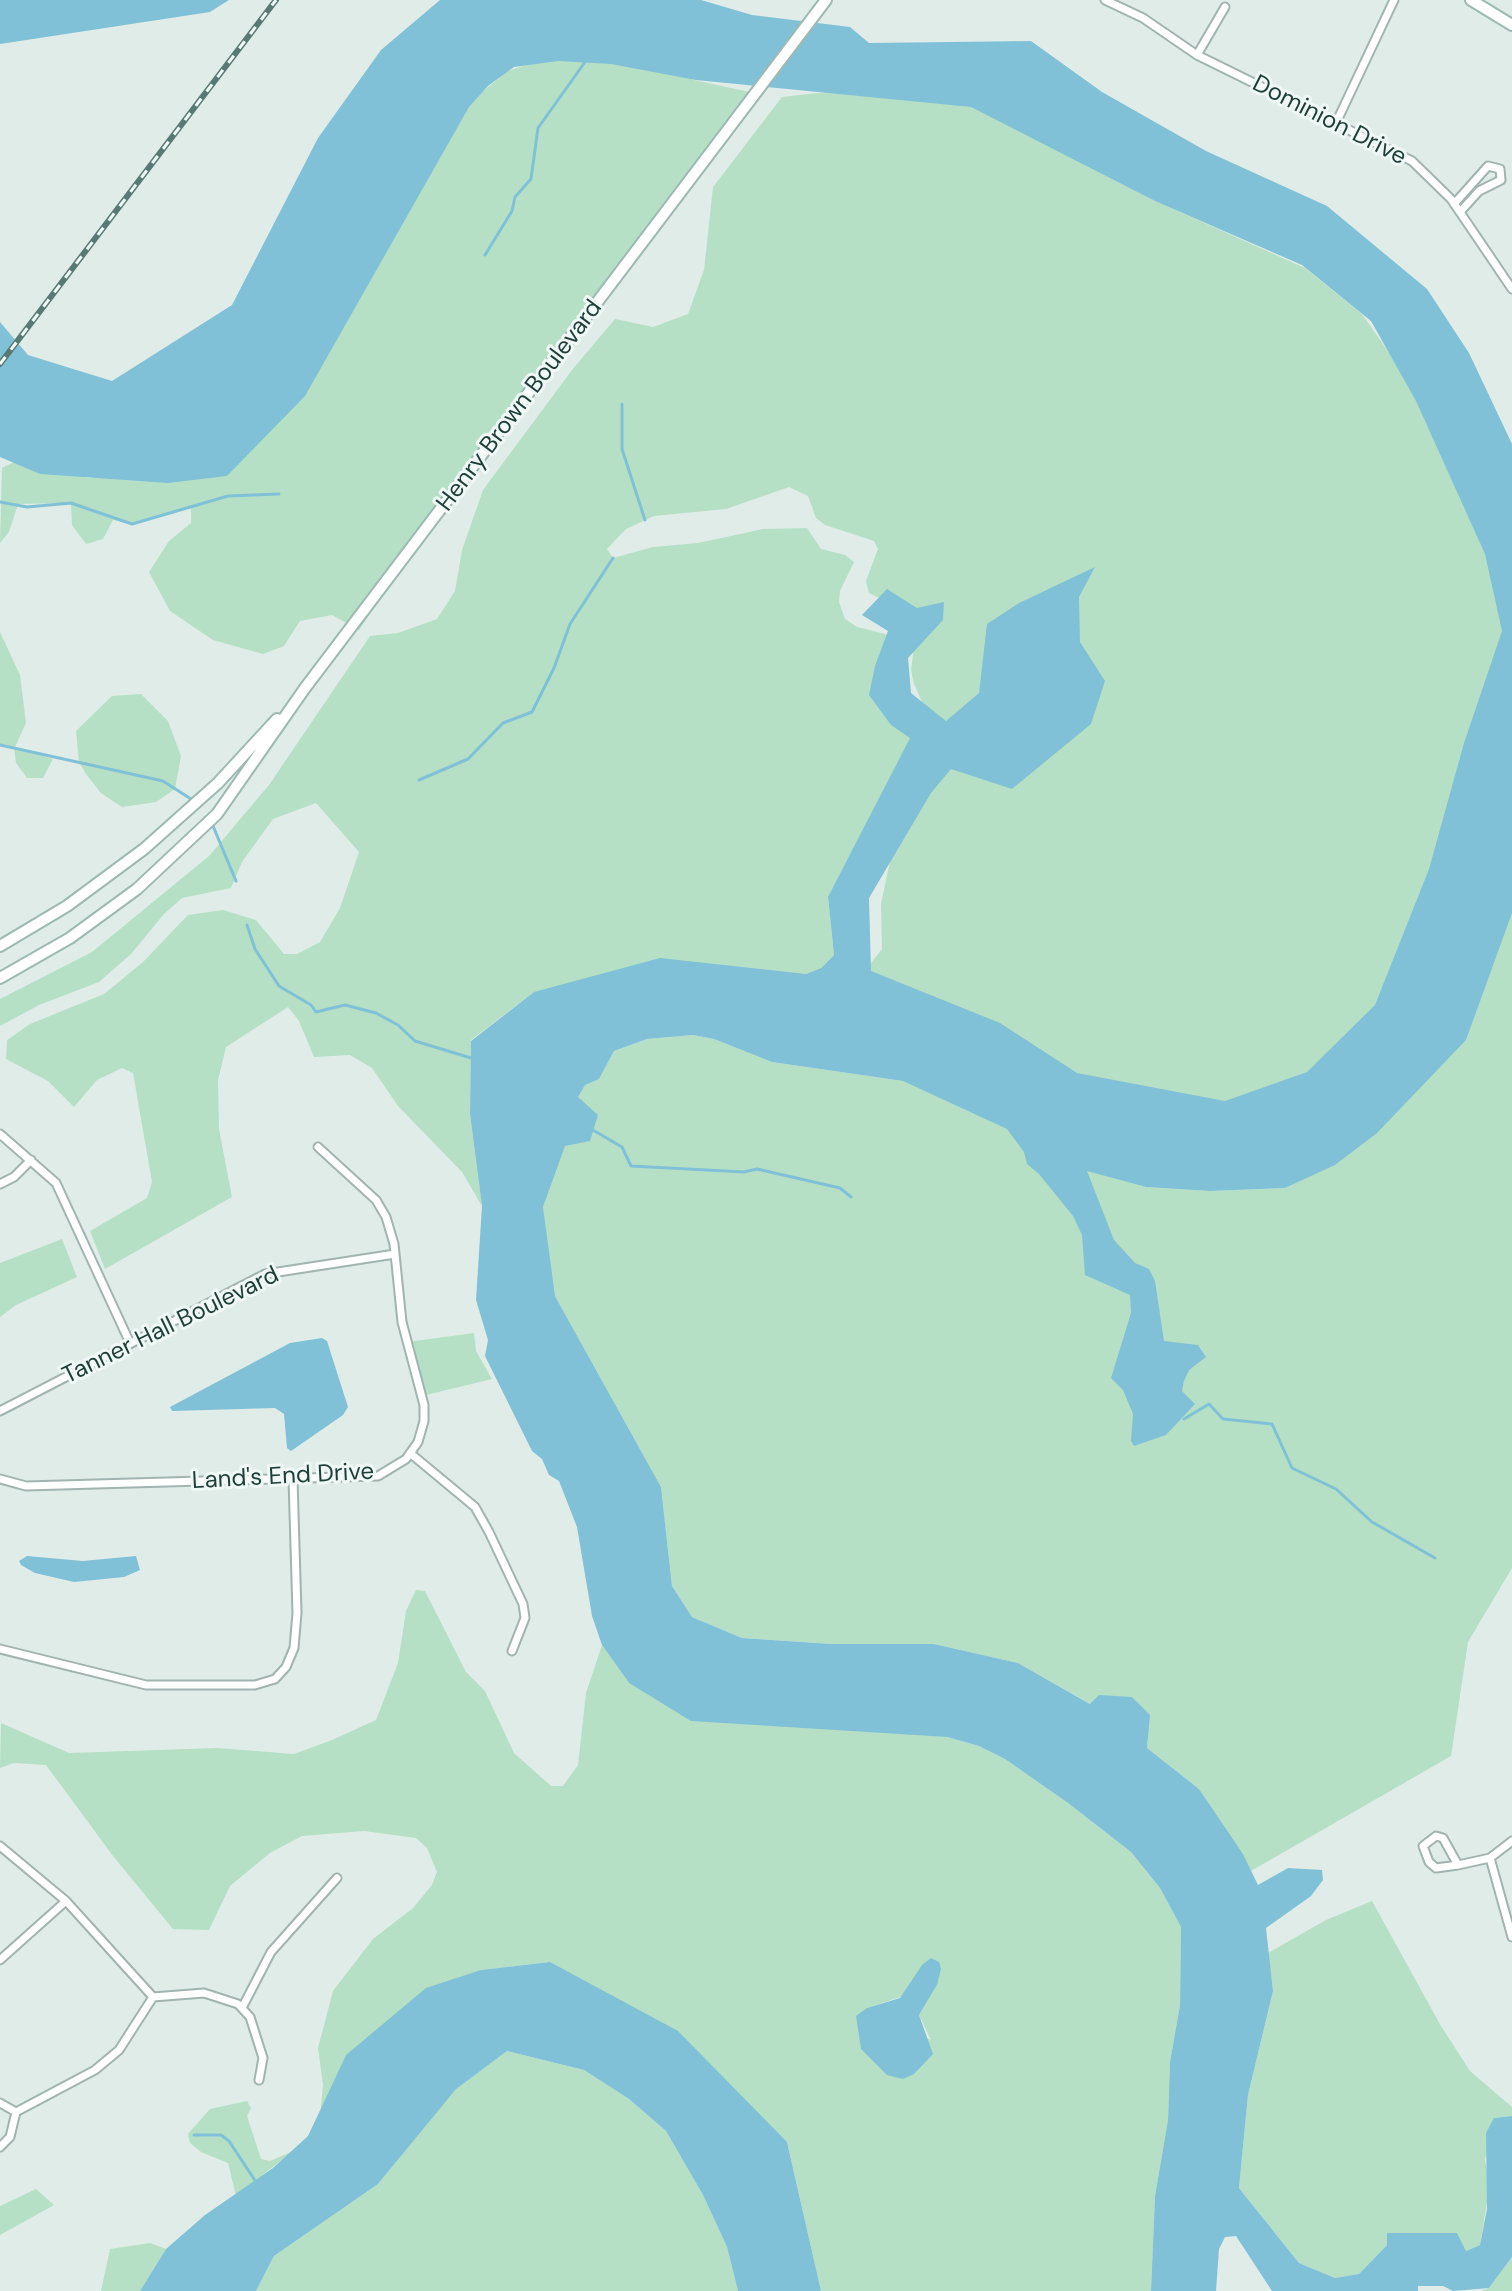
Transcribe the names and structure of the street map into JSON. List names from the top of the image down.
{
  "streets": {
    "main road": ["Henry Brown Boulevard"],
    "street": ["Dominion Drive", "Tanner Hall Boulevard", "Land's End Drive"]
  }
}
